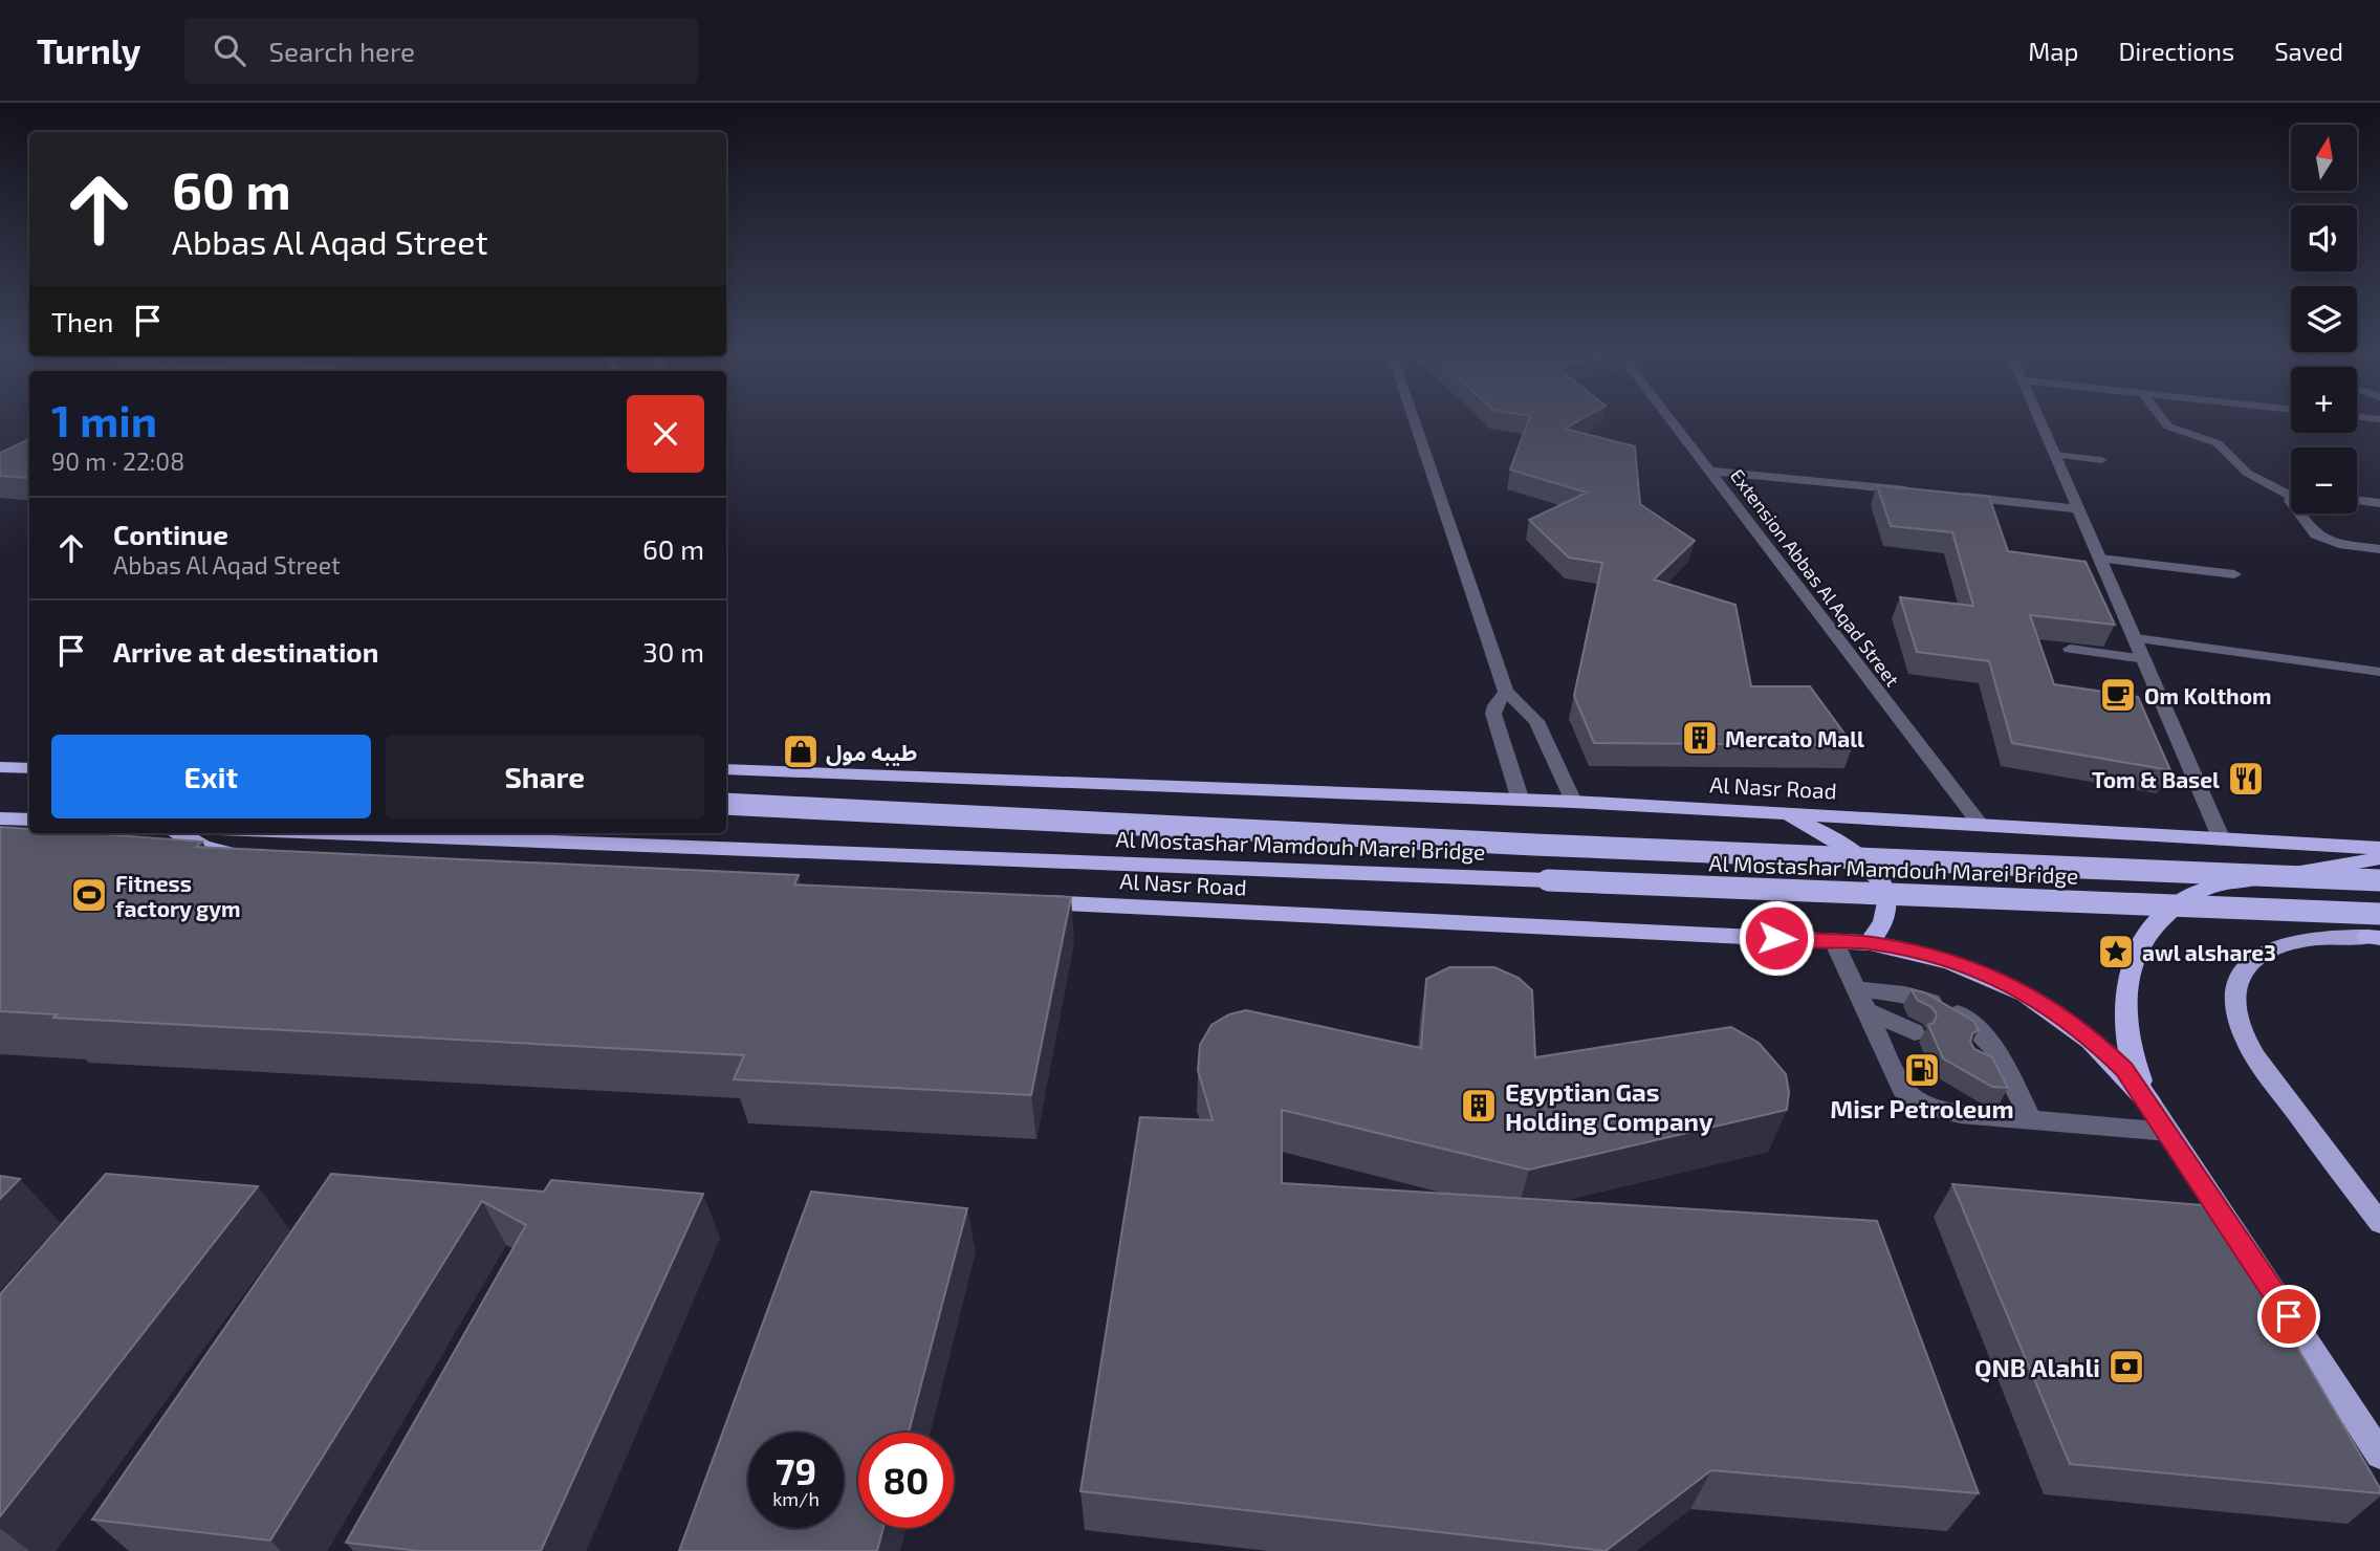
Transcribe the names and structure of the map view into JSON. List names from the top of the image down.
{
  "streets": {
    "highway": ["Al Nasr Road", "Al Mostashar Mamdouh Marei Bridge"],
    "street": ["Extension Abbas Al Aqad Street"]
  },
  "crossings": [
    ["Extension Abbas Al Aqad Street", "Al Nasr Road"]
  ],
  "places": {
    "cafe": ["Om Kolthom"],
    "building": ["Mercato Mall", "Egyptian Gas Holding Company"],
    "shop": ["طيبه مول"],
    "restaurant": ["Tom & Basel"],
    "sports": ["Fitness factory gym"],
    "place": ["awl alshare3"],
    "fuel station": ["Misr Petroleum"],
    "bank": ["QNB Alahli"]
  },
  "north": "top",
  "page": {
    "header": "Turnly",
    "search": "Search here",
    "nav": ["Map", "Directions", "Saved"],
    "map_buttons": ["+", "−"],
    "turn": ["60 m", "Abbas Al Aqad Street"],
    "then": "Then",
    "heading": ["1 min", "90 m · 22:08"],
    "list": [
      {
        "name": "Continue",
        "note": "Abbas Al Aqad Street",
        "value": "60 m"
      },
      {
        "name": "Arrive at destination",
        "value": "30 m"
      }
    ],
    "buttons": ["Exit", "Share"],
    "speed": "79 km/h",
    "limit": "80"
  }
}
